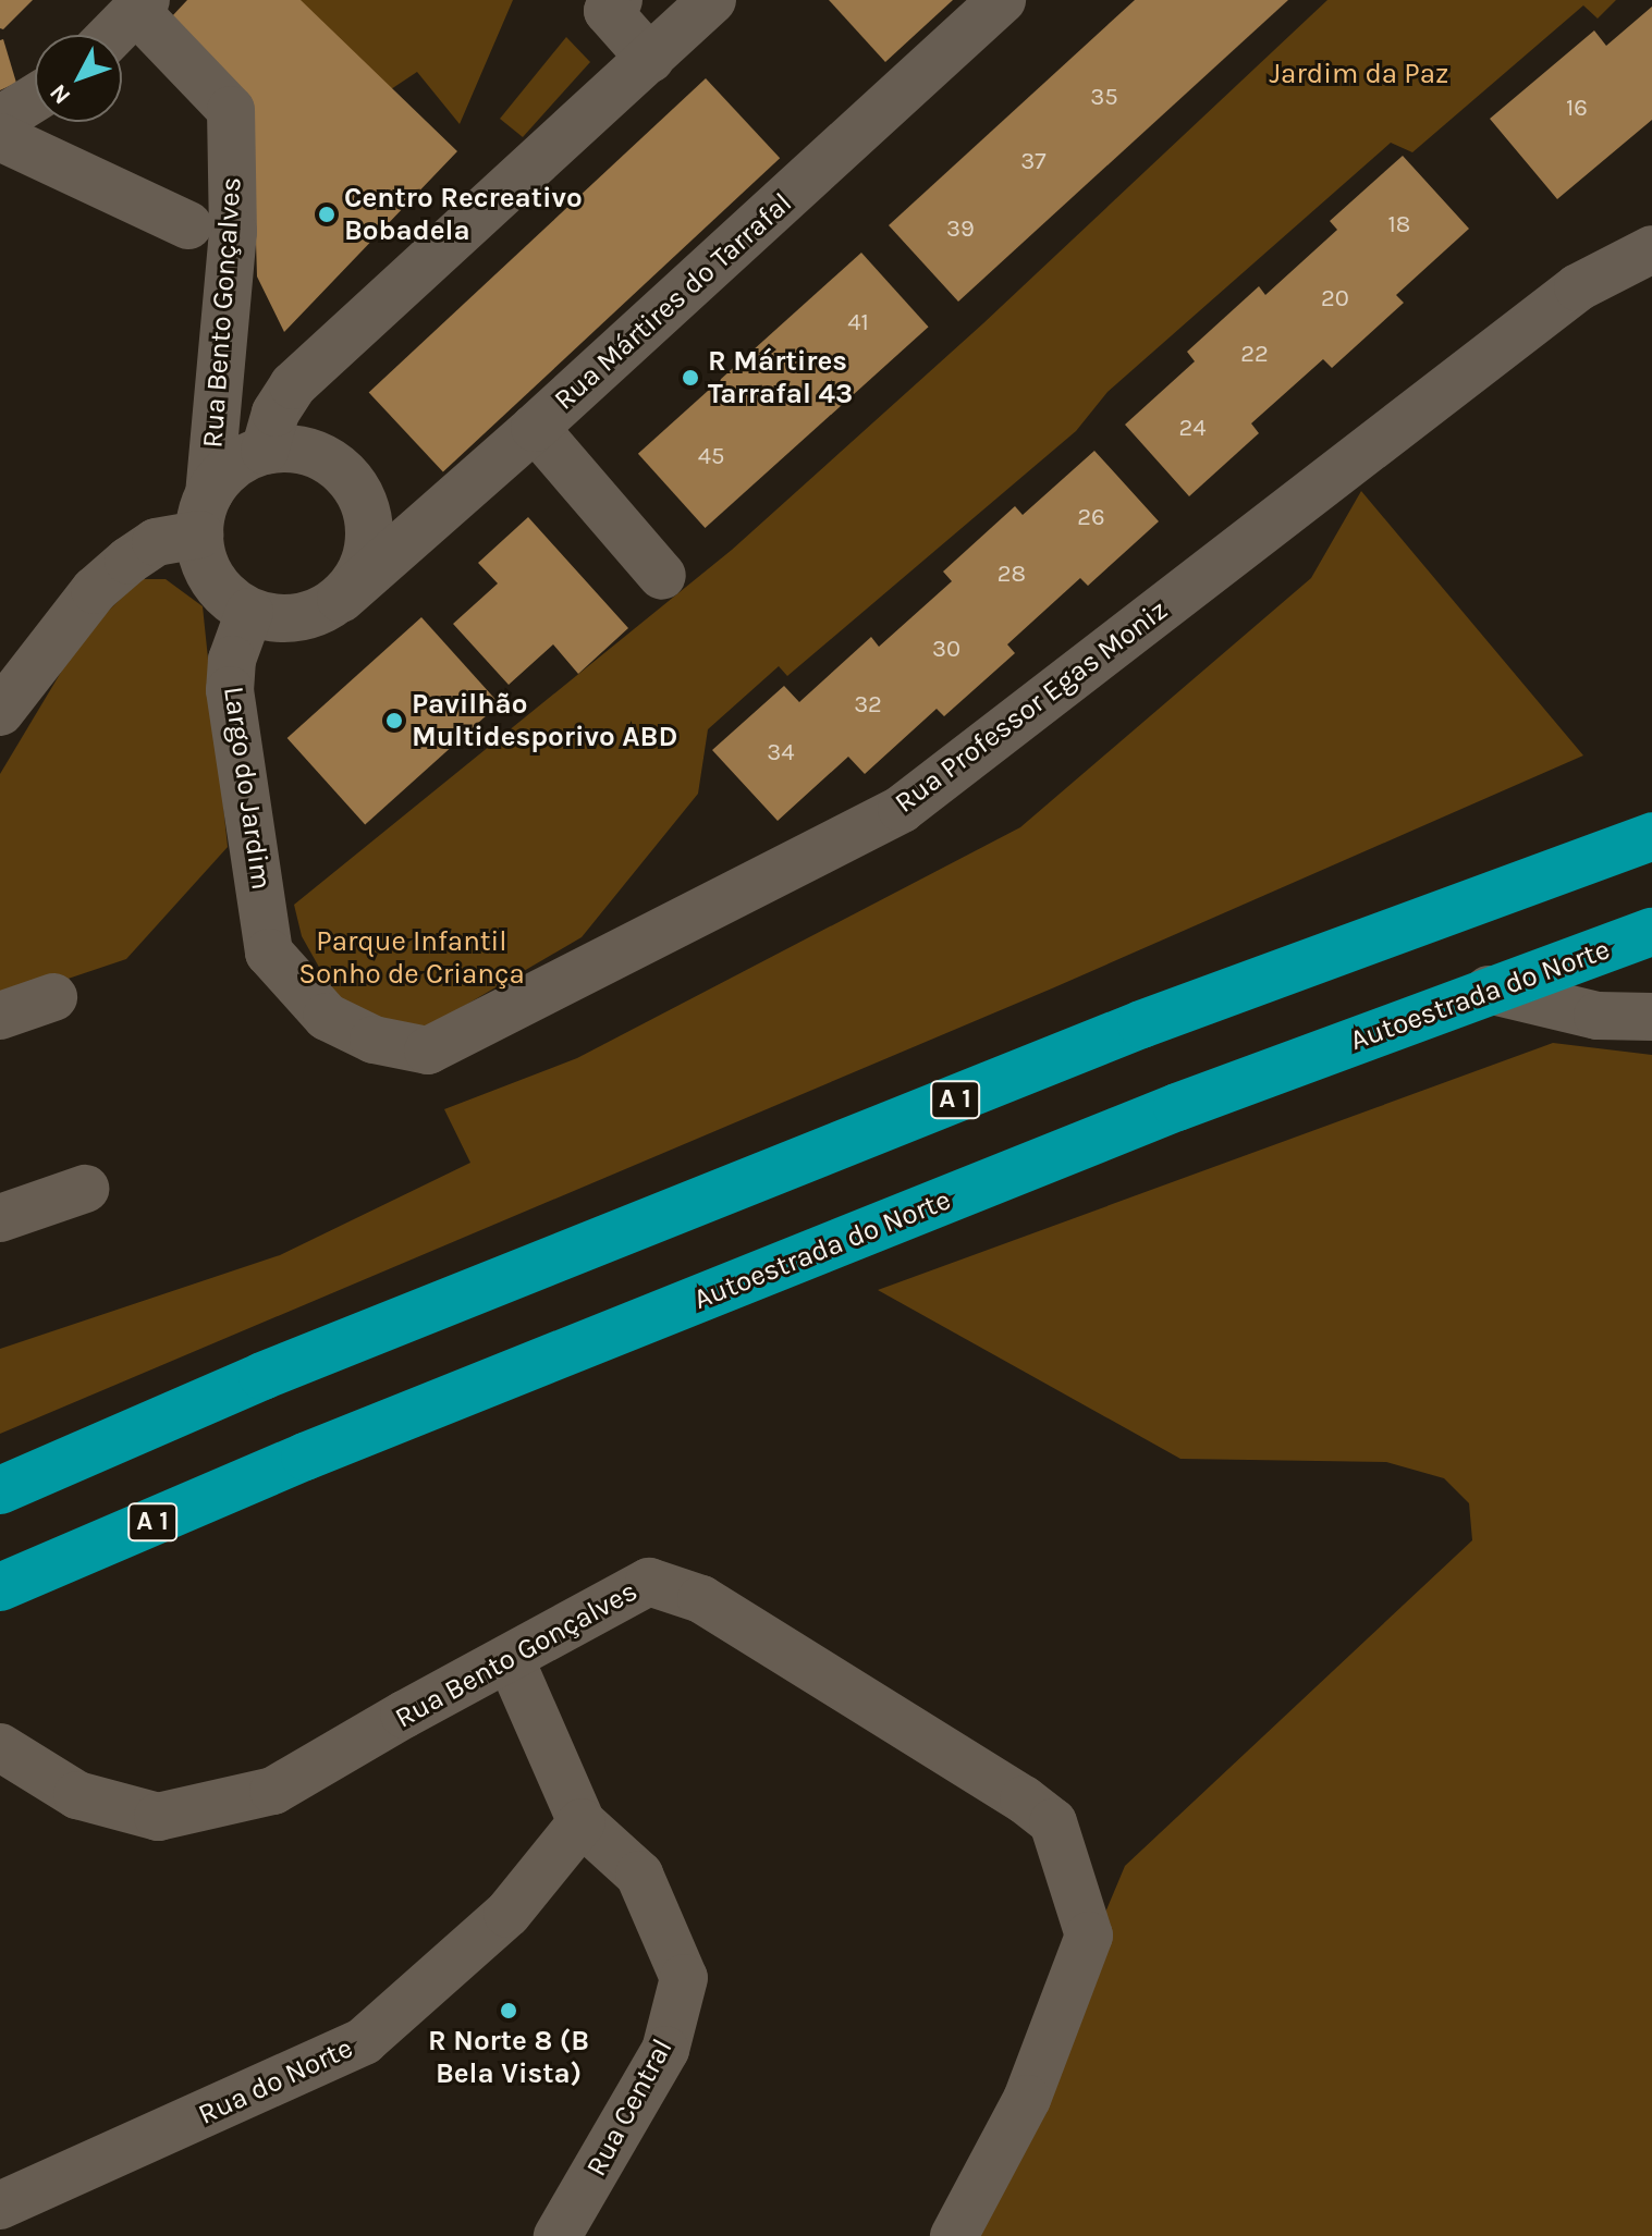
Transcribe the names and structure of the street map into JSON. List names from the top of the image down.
{
  "streets": {
    "highway": ["Autoestrada do Norte", "A 1"],
    "street": [
      "Rua Mártires do Tarrafal",
      "Rua Bento Gonçalves",
      "Rua Professor Egas Moniz",
      "Largo do Jardim",
      "Rua do Norte",
      "Rua Central"
    ]
  },
  "crossings": [
    ["Rua Mártires do Tarrafal", "Rua Bento Gonçalves"],
    ["Rua Mártires do Tarrafal", "Largo do Jardim"],
    ["Rua Bento Gonçalves", "Largo do Jardim"],
    ["Rua Bento Gonçalves", "Rua Central"],
    ["Rua Professor Egas Moniz", "Largo do Jardim"],
    ["Rua do Norte", "Rua Central"]
  ],
  "parks": ["Jardim da Paz", "Parque Infantil Sonho de Criança"],
  "places": [
    "Centro Recreativo Bobadela",
    "R Mártires Tarrafal 43",
    "Pavilhão Multidesporivo ABD",
    "R Norte 8 (B Bela Vista)"
  ],
  "house_numbers": [
    "35",
    "16",
    "37",
    "18",
    "39",
    "20",
    "41",
    "22",
    "24",
    "45",
    "26",
    "28",
    "30",
    "32",
    "34"
  ],
  "north": "bottom left"
}
